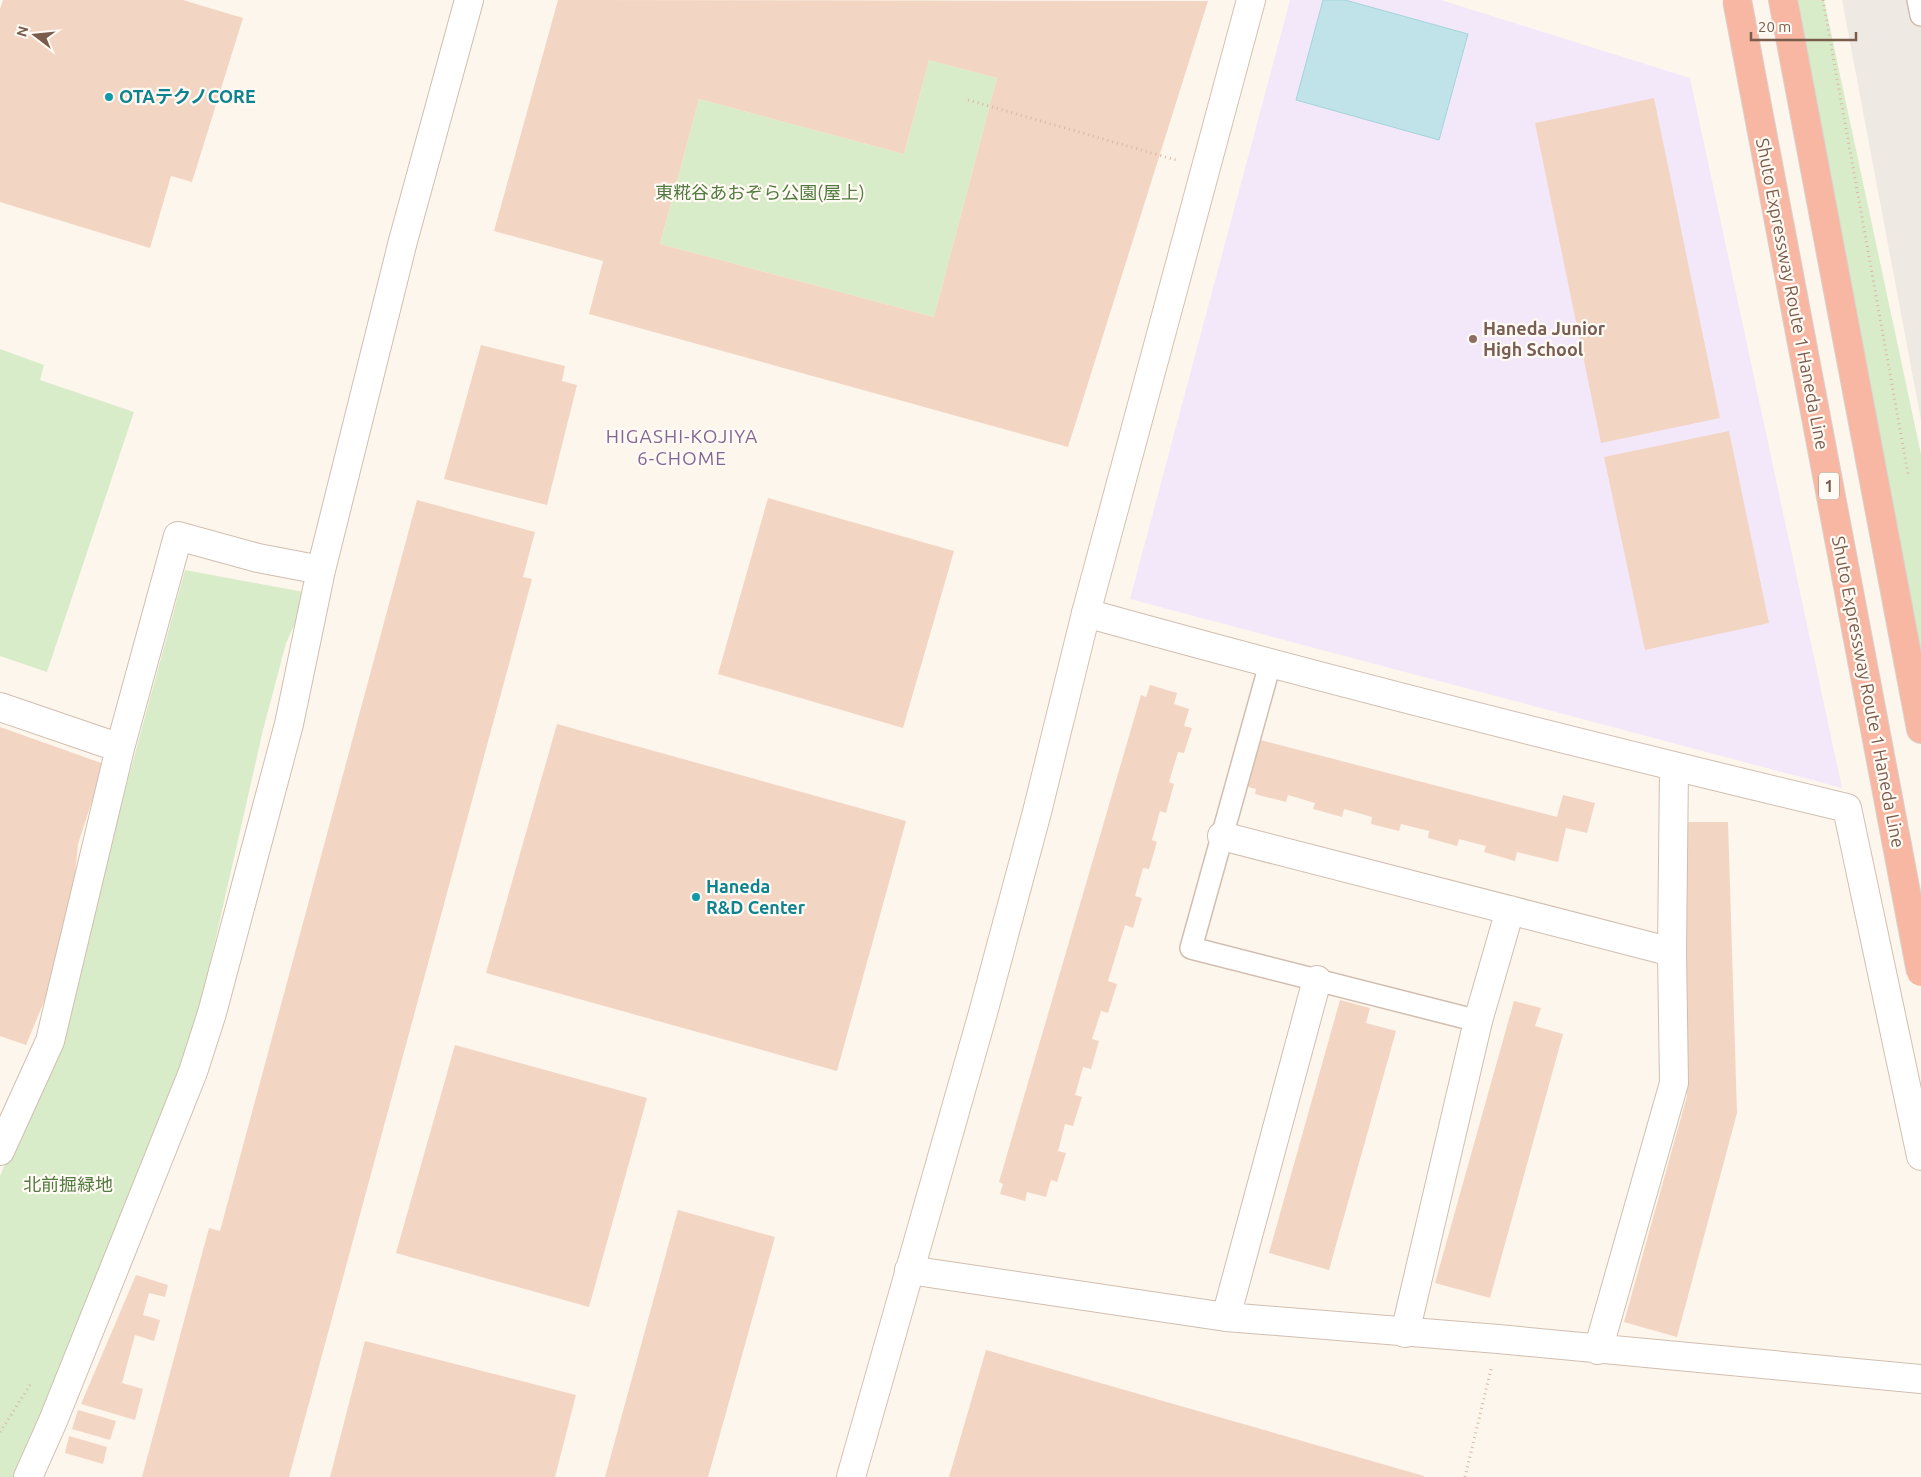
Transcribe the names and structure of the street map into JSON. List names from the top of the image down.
{
  "streets": {
    "highway": ["Shuto Expressway Route 1 Haneda Line", "1"]
  },
  "districts": ["HIGASHI-KOJIYA 6-CHOME"],
  "parks": ["東糀谷あおぞら公園(屋上)", "北前掘緑地"],
  "places": ["OTAテクノCORE", "Haneda Junior High School", "Haneda R&D Center"],
  "scale_bar": "20 m",
  "north": "left"
}
